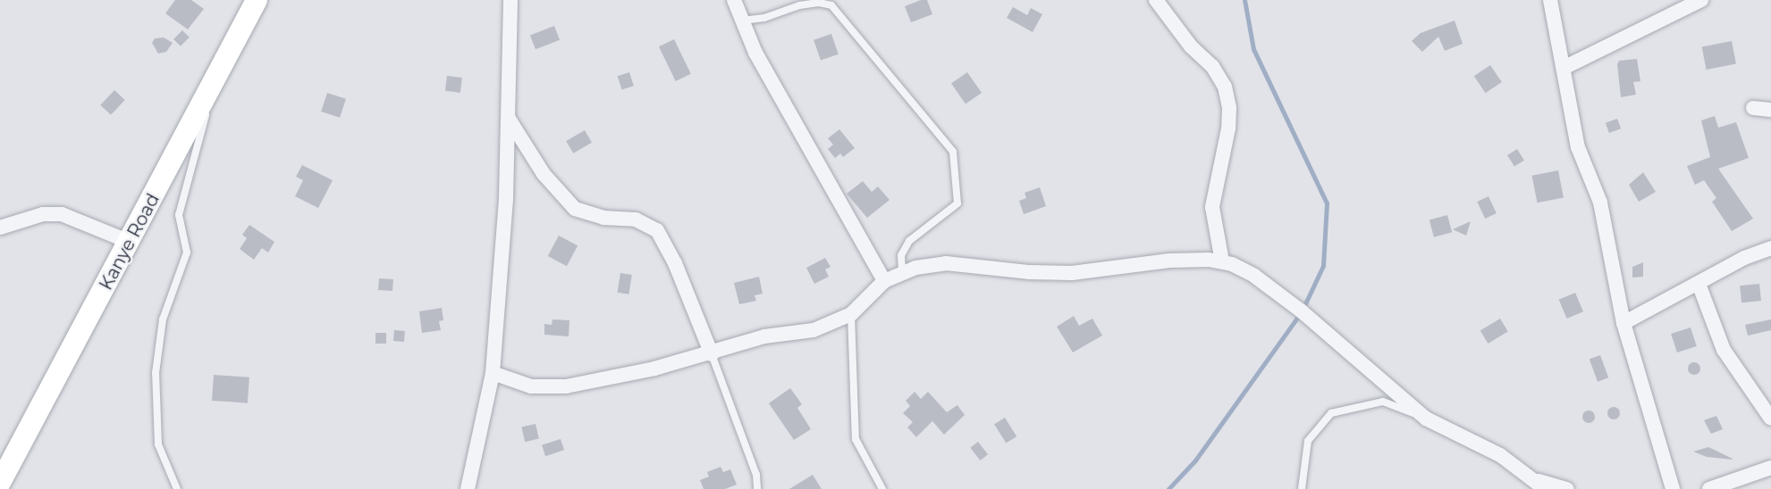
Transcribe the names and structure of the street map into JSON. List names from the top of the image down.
{
  "streets": {
    "main road": ["Kanye Road"]
  }
}
